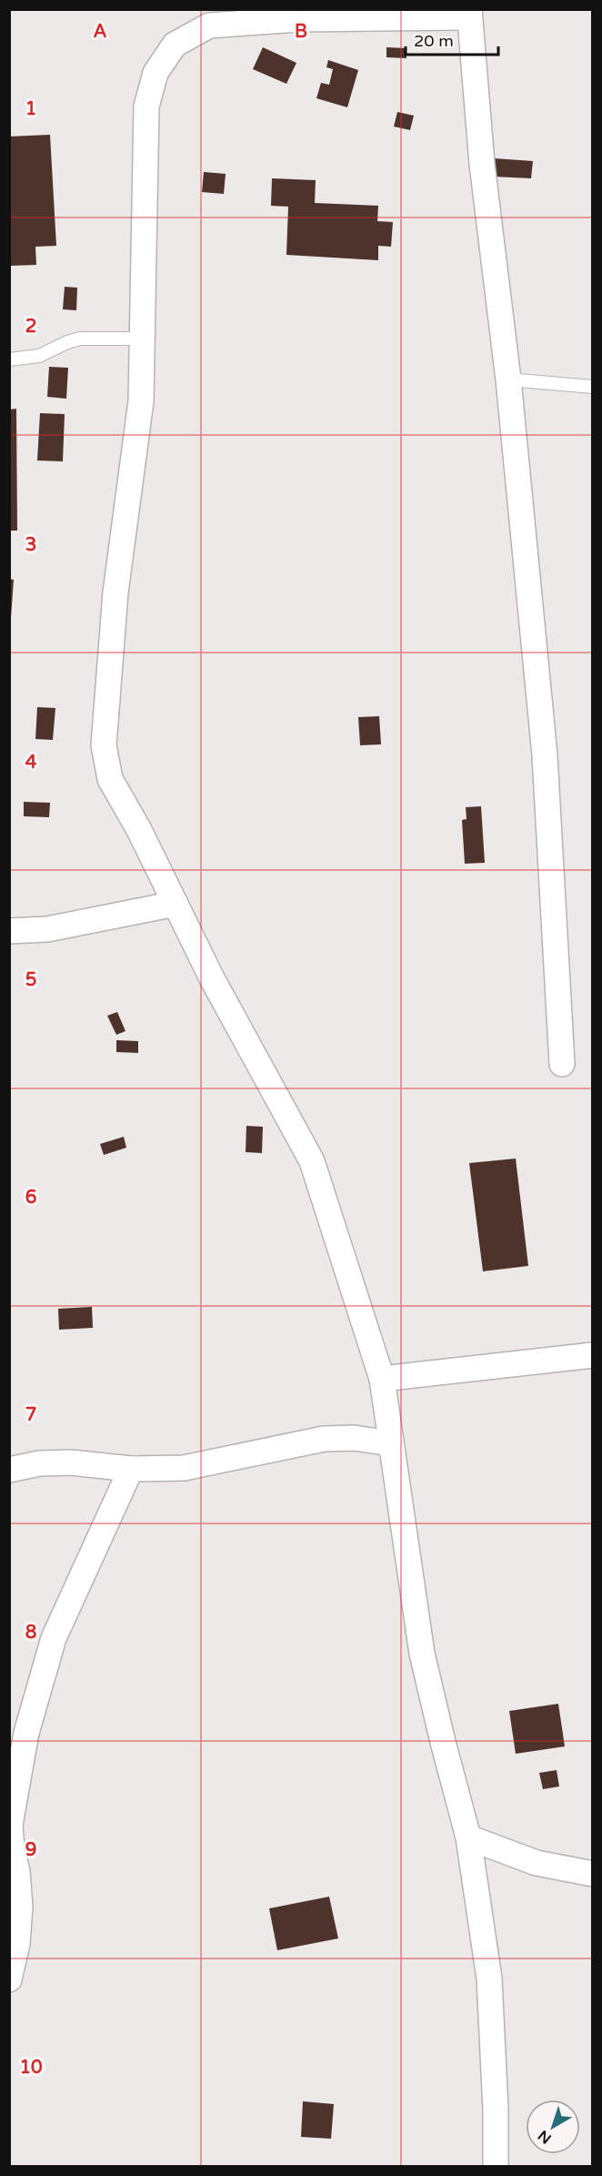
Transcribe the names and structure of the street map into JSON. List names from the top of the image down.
{
  "scale_bar": "20 m",
  "north": "bottom left",
  "grid": {
    "columns": ["A", "B"],
    "rows": [
      "1",
      "2",
      "3",
      "4",
      "5",
      "6",
      "7",
      "8",
      "9",
      "10"
    ]
  }
}
